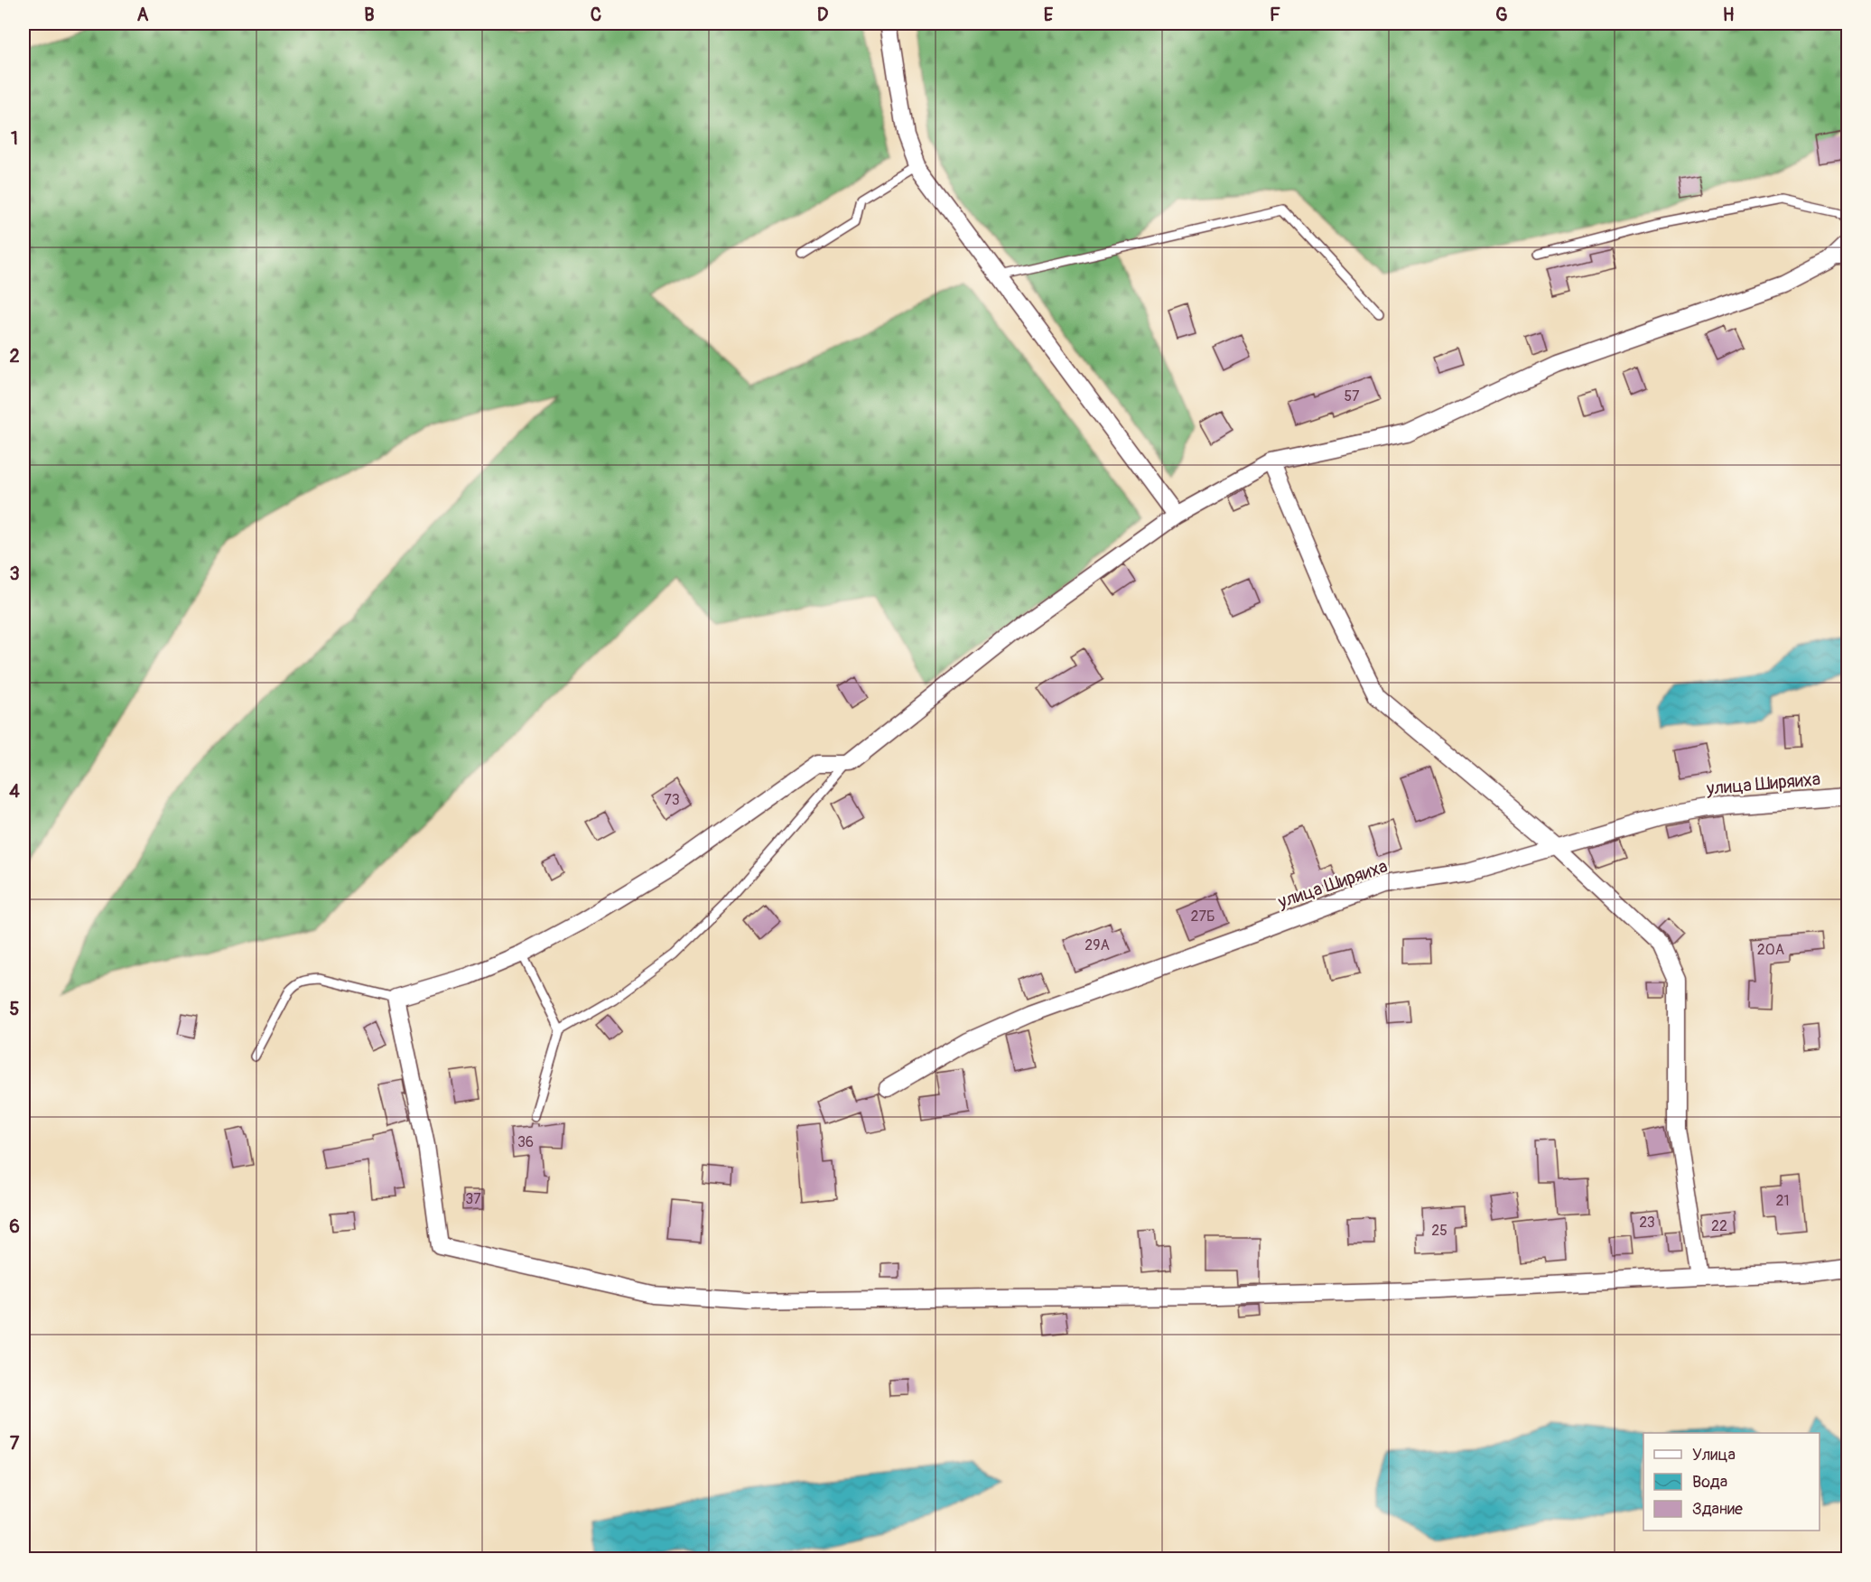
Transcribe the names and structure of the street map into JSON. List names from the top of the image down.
{
  "streets": {
    "street": ["улица Ширяиха"]
  },
  "house_numbers": [
    "57",
    "73",
    "27Б",
    "29А",
    "20А",
    "36",
    "37",
    "21",
    "23",
    "22",
    "25"
  ],
  "legend": ["Улица", "Вода", "Здание"],
  "grid": {
    "columns": [
      "A",
      "B",
      "C",
      "D",
      "E",
      "F",
      "G",
      "H"
    ],
    "rows": [
      "1",
      "2",
      "3",
      "4",
      "5",
      "6",
      "7"
    ]
  }
}
